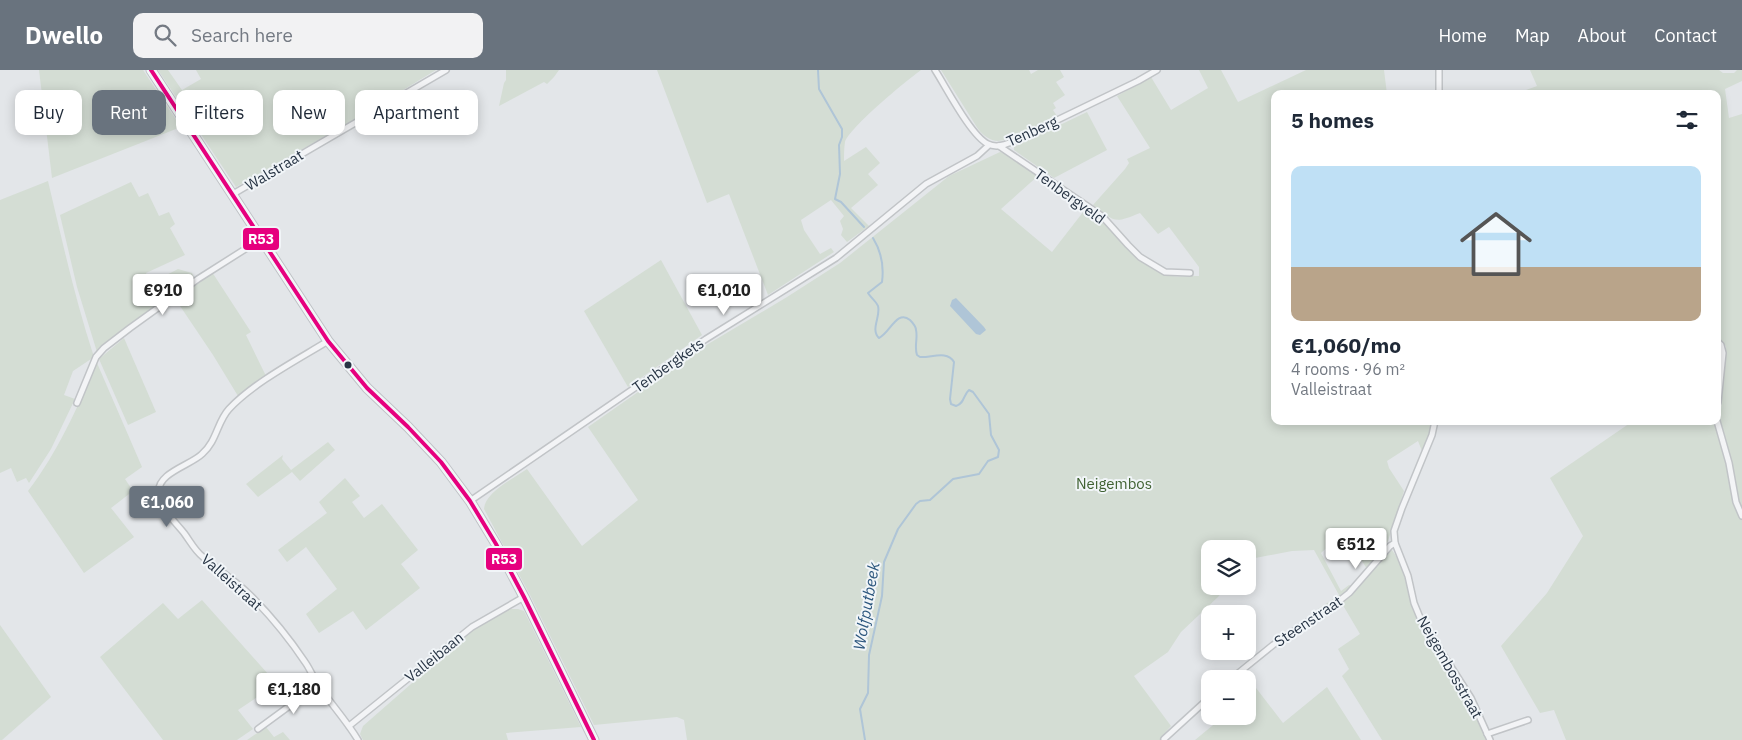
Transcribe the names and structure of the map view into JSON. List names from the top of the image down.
{
  "streets": {
    "street": [
      "Tenberg",
      "Walstraat",
      "Tenbergveld",
      "Tenbergkets",
      "Valleistraat",
      "Steenstraat",
      "Valleibaan",
      "Neigembosstraat"
    ]
  },
  "crossings": [
    ["Tenberg", "Tenbergveld"],
    ["Tenberg", "Tenbergkets"],
    ["Valleistraat", "Valleibaan"],
    ["Steenstraat", "Neigembosstraat"]
  ],
  "water": ["Wolfputbeek"],
  "parks": ["Neigembos"],
  "lines": ["transit line R53"],
  "page": {
    "header": "Dwello",
    "search": "Search here",
    "nav": [
      "Home",
      "Map",
      "About",
      "Contact"
    ],
    "chip": [
      "Buy",
      "Rent",
      "Filters",
      "New",
      "Apartment"
    ],
    "heading": "5 homes",
    "list": [
      {
        "name": "€1,060/mo",
        "note": "4 rooms · 96 m² · Valleistraat"
      }
    ],
    "price": [
      "€910",
      "€1,010",
      "€1,060",
      "€512",
      "€1,180"
    ],
    "map_buttons": ["+", "−"]
  }
}
